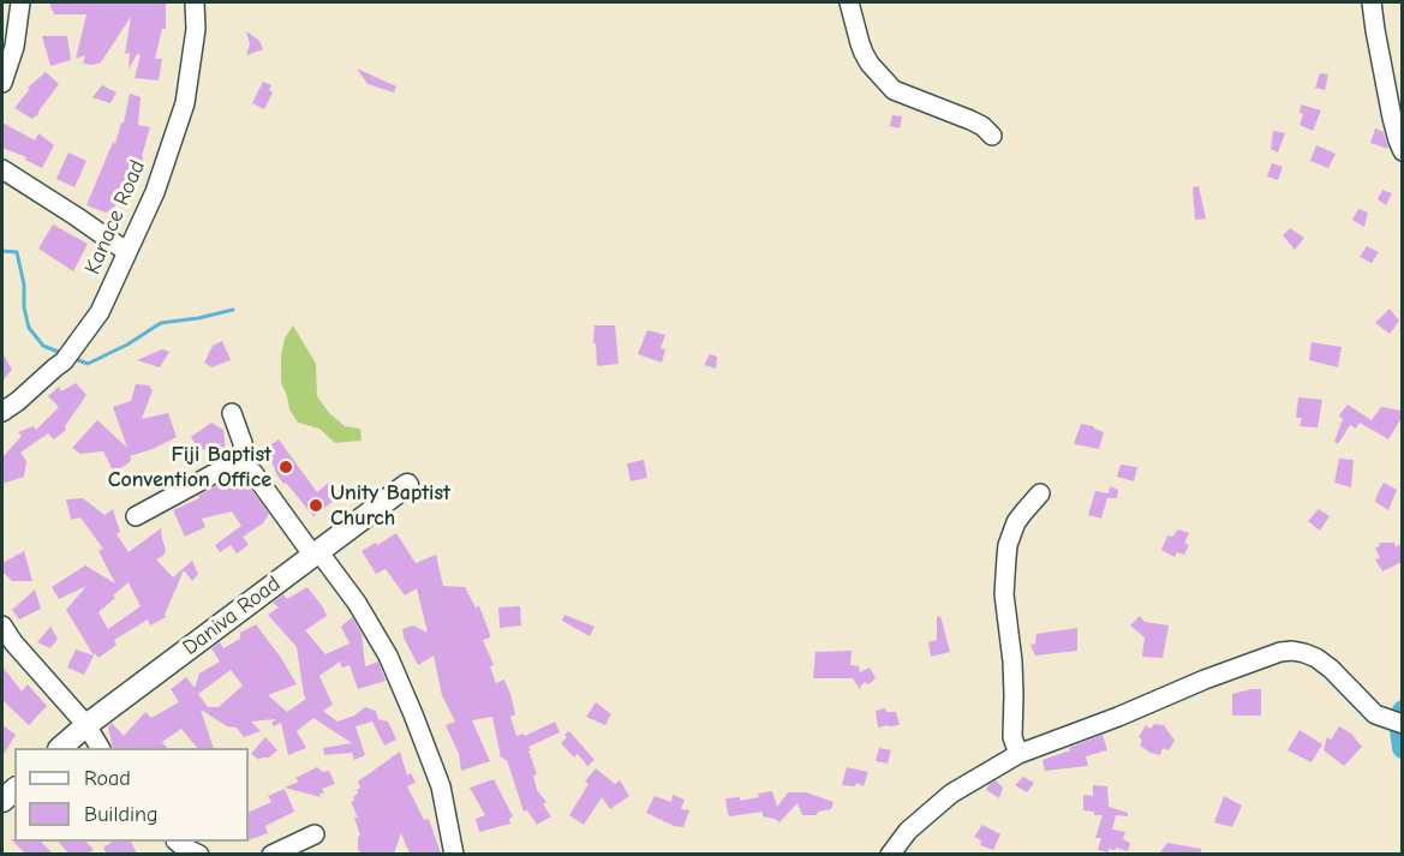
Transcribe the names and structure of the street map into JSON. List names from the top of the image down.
{
  "streets": {
    "main road": ["Daniva Road"],
    "street": ["Kanace Road"]
  },
  "places": ["Fiji Baptist Convention Office", "Unity Baptist Church"],
  "legend": ["Road", "Building"]
}
